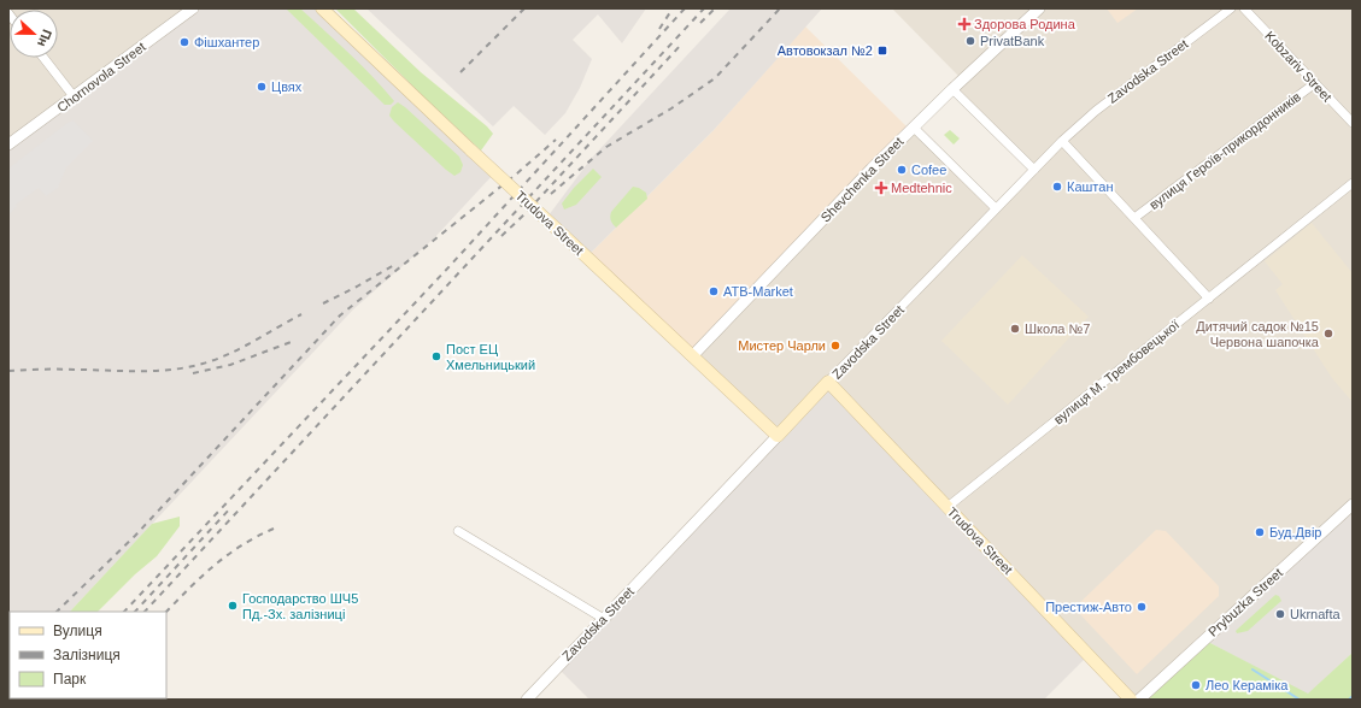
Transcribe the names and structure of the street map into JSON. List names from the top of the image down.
{
  "streets": {
    "main road": ["Zavodska Street", "Trudova Street"],
    "street": [
      "Kobzariv Street",
      "Chornovola Street",
      "вулиця Героїв-прикордонників",
      "Shevchenka Street",
      "вулиця М. Трембовецької",
      "Prybuzka Street"
    ]
  },
  "crossings": [
    ["Kobzariv Street", "вулиця Героїв-прикордонників"],
    ["Zavodska Street", "Trudova Street"],
    ["Shevchenka Street", "Trudova Street"],
    ["Trudova Street", "вулиця М. Трембовецької"]
  ],
  "places": {
    "health": ["Здорова Родина", "Medtehnic"],
    "other": [
      "PrivatBank",
      "Фішхантер",
      "Цвях",
      "Cofee",
      "Каштан",
      "ATB-Market",
      "Школа №7",
      "Дитячий садок №15 Червона шапочка",
      "Мистер Чарли",
      "Пост ЕЦ Хмельницький",
      "Буд.Двір",
      "Господарство ШЧ5 Пд.-Зх. залізниці",
      "Престиж-Авто",
      "Ukrnafta",
      "Лео Кераміка"
    ],
    "transit": ["Автовокзал №2"]
  },
  "legend": ["Вулиця", "Залізниця", "Парк"],
  "north": "right"
}
